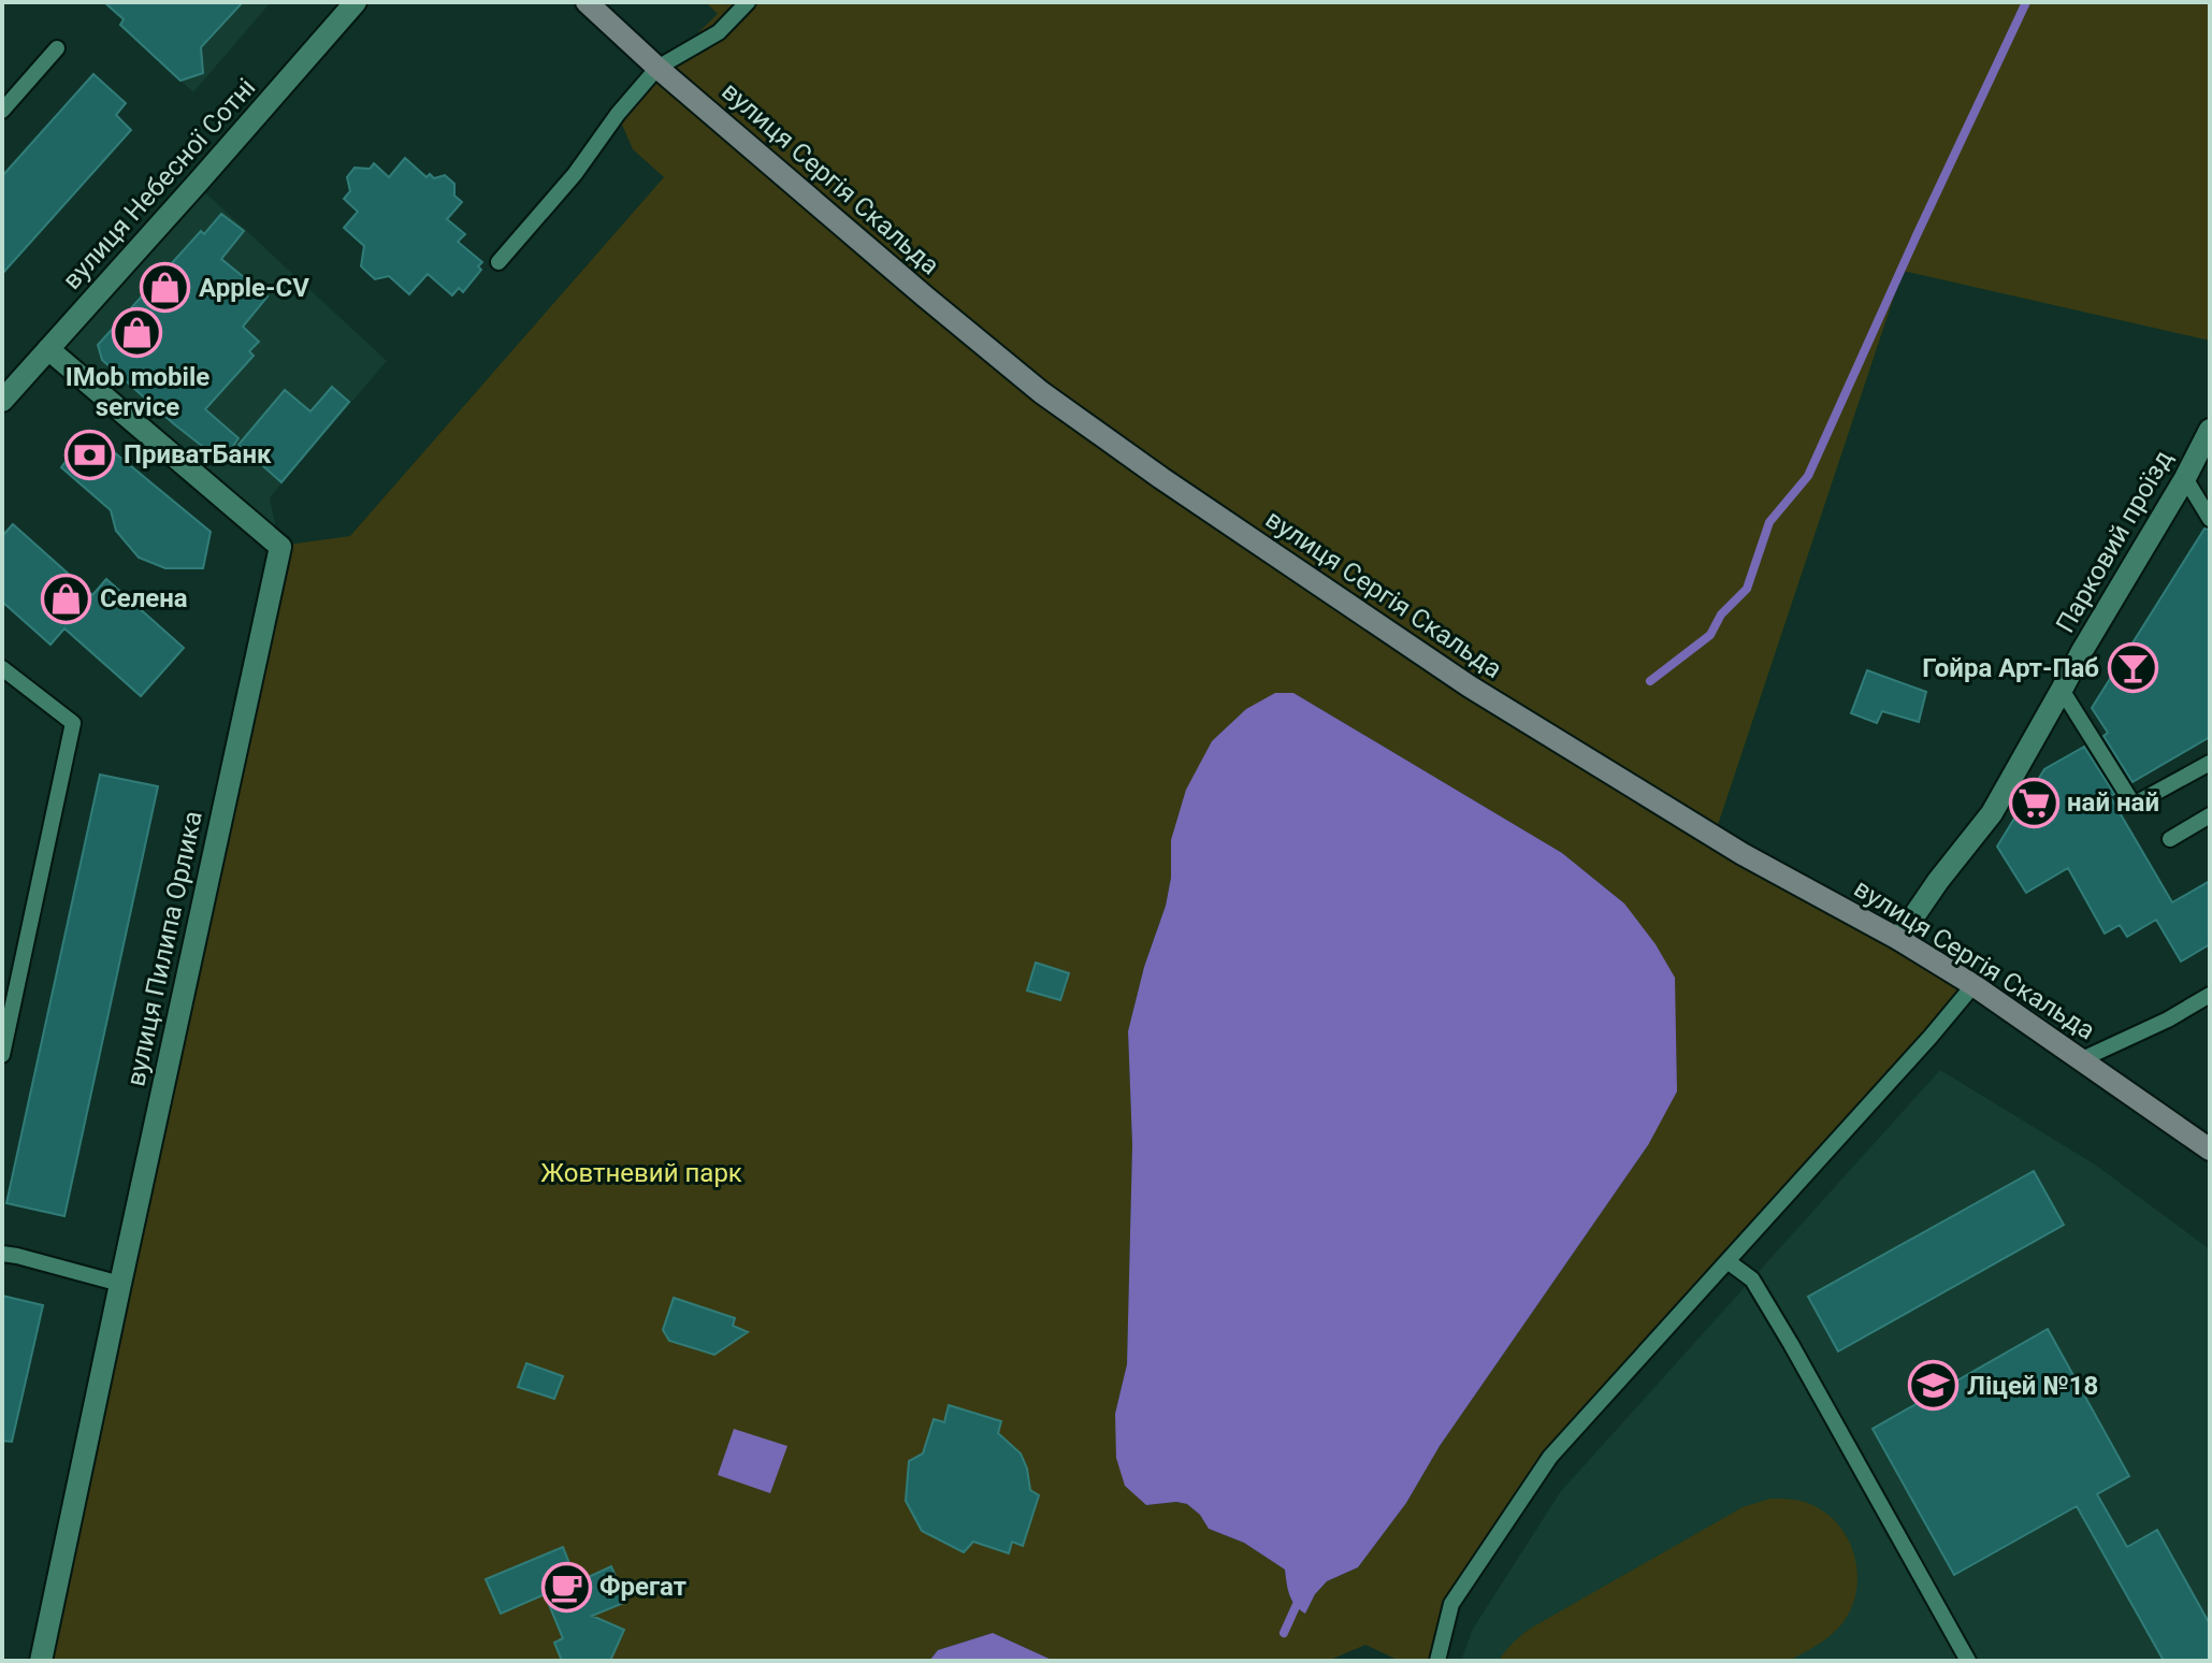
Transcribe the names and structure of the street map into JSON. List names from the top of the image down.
{
  "streets": {
    "main road": ["вулиця Сергія Скальда"],
    "street": ["вулиця Небесної Сотні", "Парковий проїзд", "вулиця Пилипа Орлика"]
  },
  "crossings": [
    ["вулиця Сергія Скальда", "Парковий проїзд"],
    ["вулиця Небесної Сотні", "вулиця Пилипа Орлика"]
  ],
  "parks": ["Жовтневий парк"],
  "places": {
    "shop": ["Apple-CV", "IMob mobile service", "Селена"],
    "bank": ["ПриватБанк"],
    "bar": ["Гойра Арт-Паб"],
    "supermarket": ["най най"],
    "school or university": ["Ліцей №18"],
    "cafe": ["Фрегат"]
  }
}
